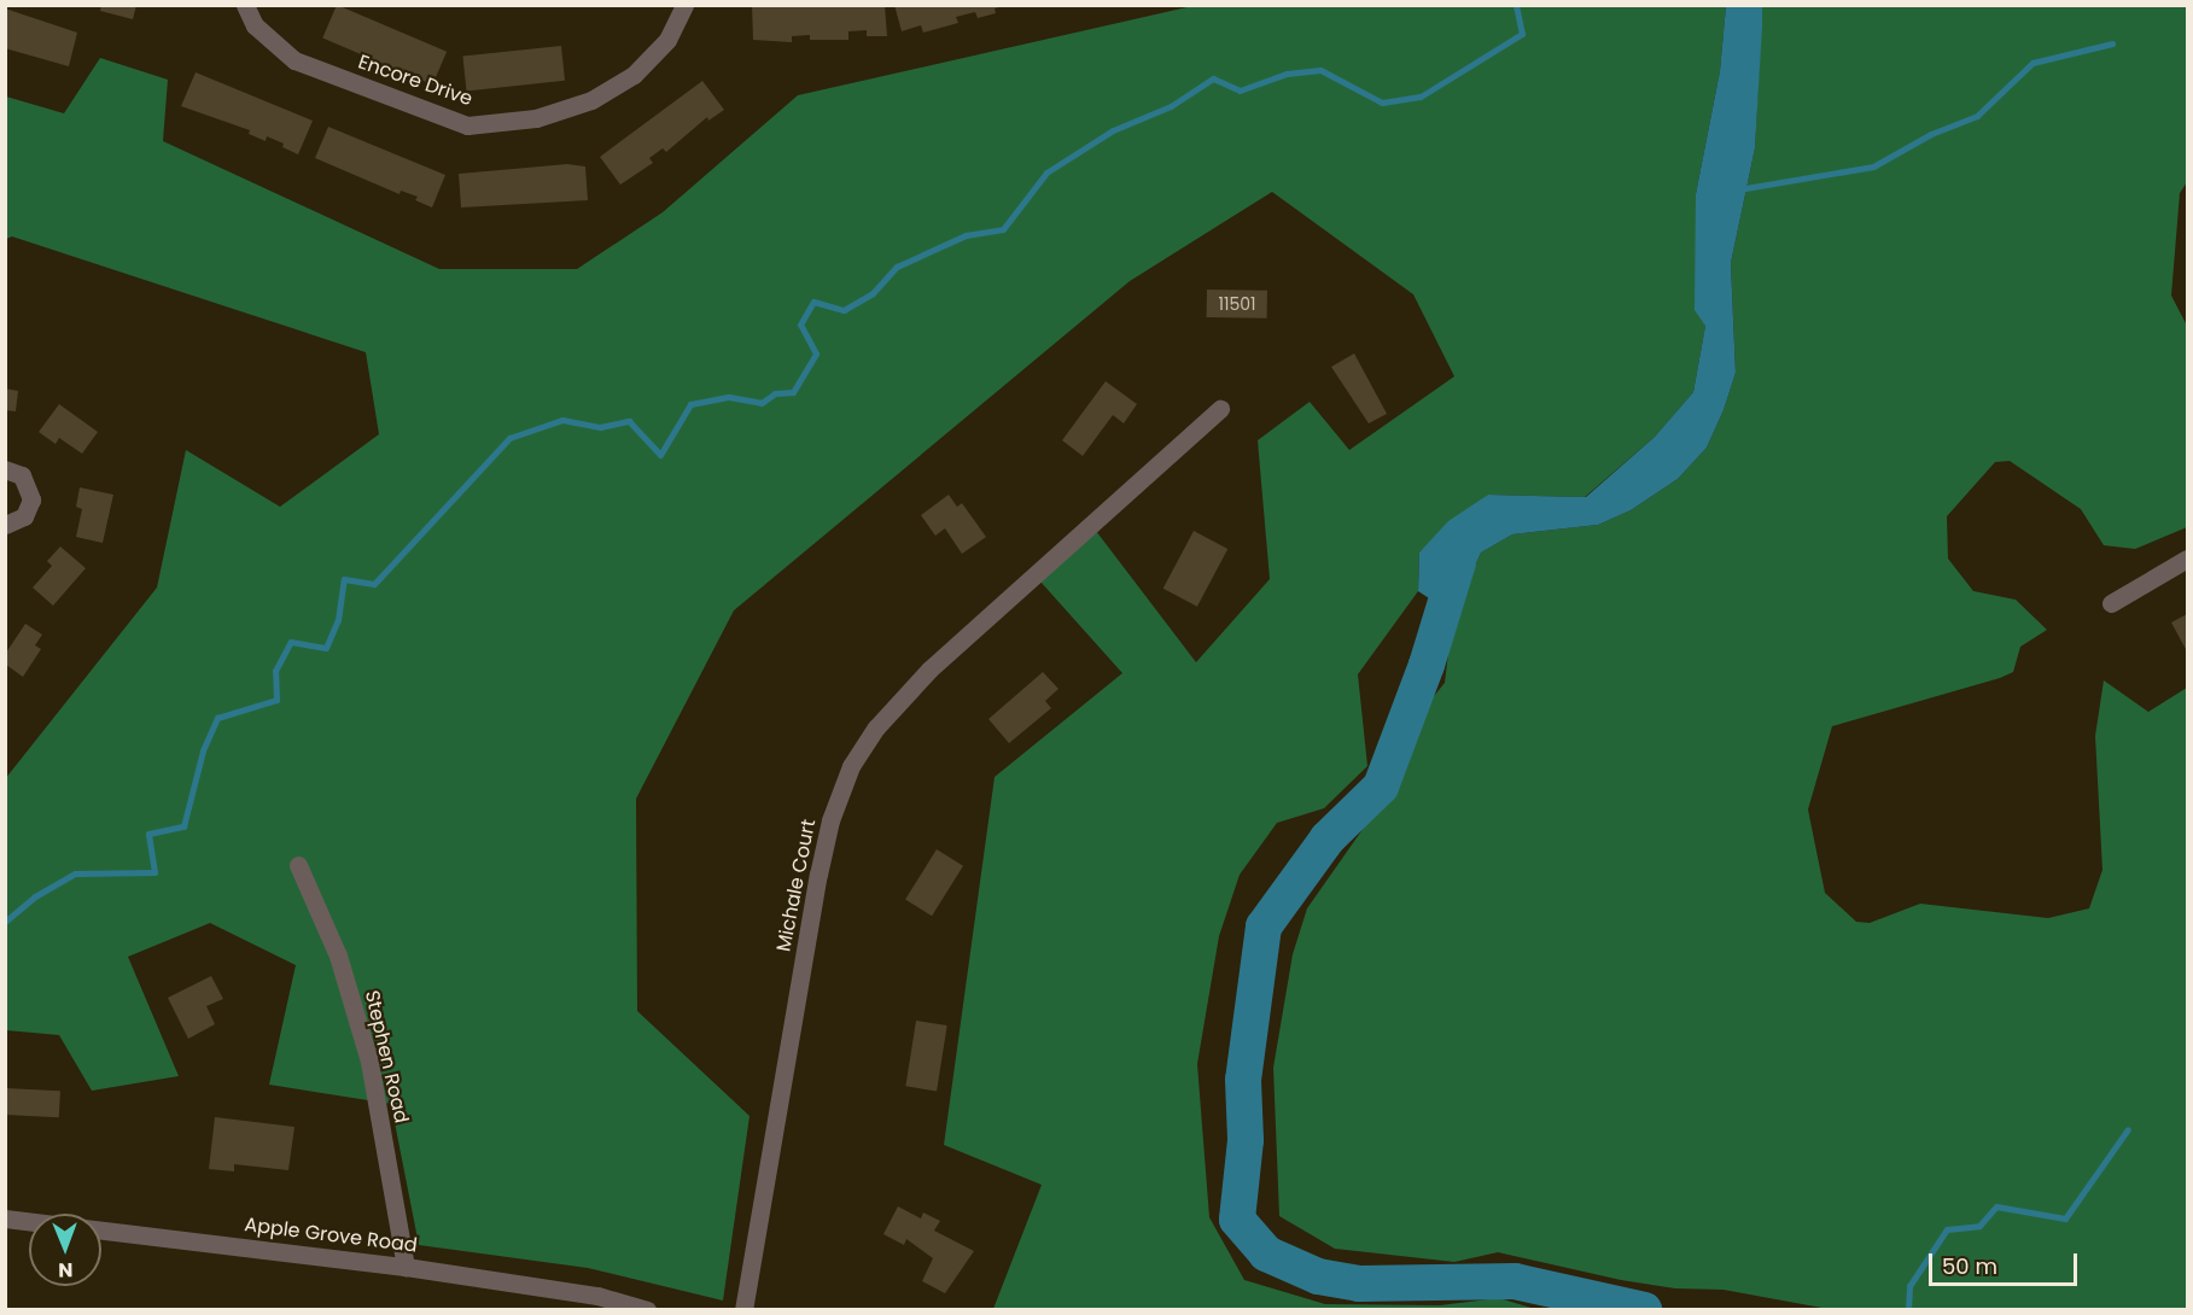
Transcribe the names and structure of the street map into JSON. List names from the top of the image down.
{
  "streets": {
    "street": [
      "Encore Drive",
      "Michale Court",
      "Stephen Road",
      "Apple Grove Road"
    ]
  },
  "crossings": [
    ["Stephen Road", "Apple Grove Road"]
  ],
  "house_numbers": ["11501"],
  "scale_bar": "50 m",
  "north": "bottom"
}
